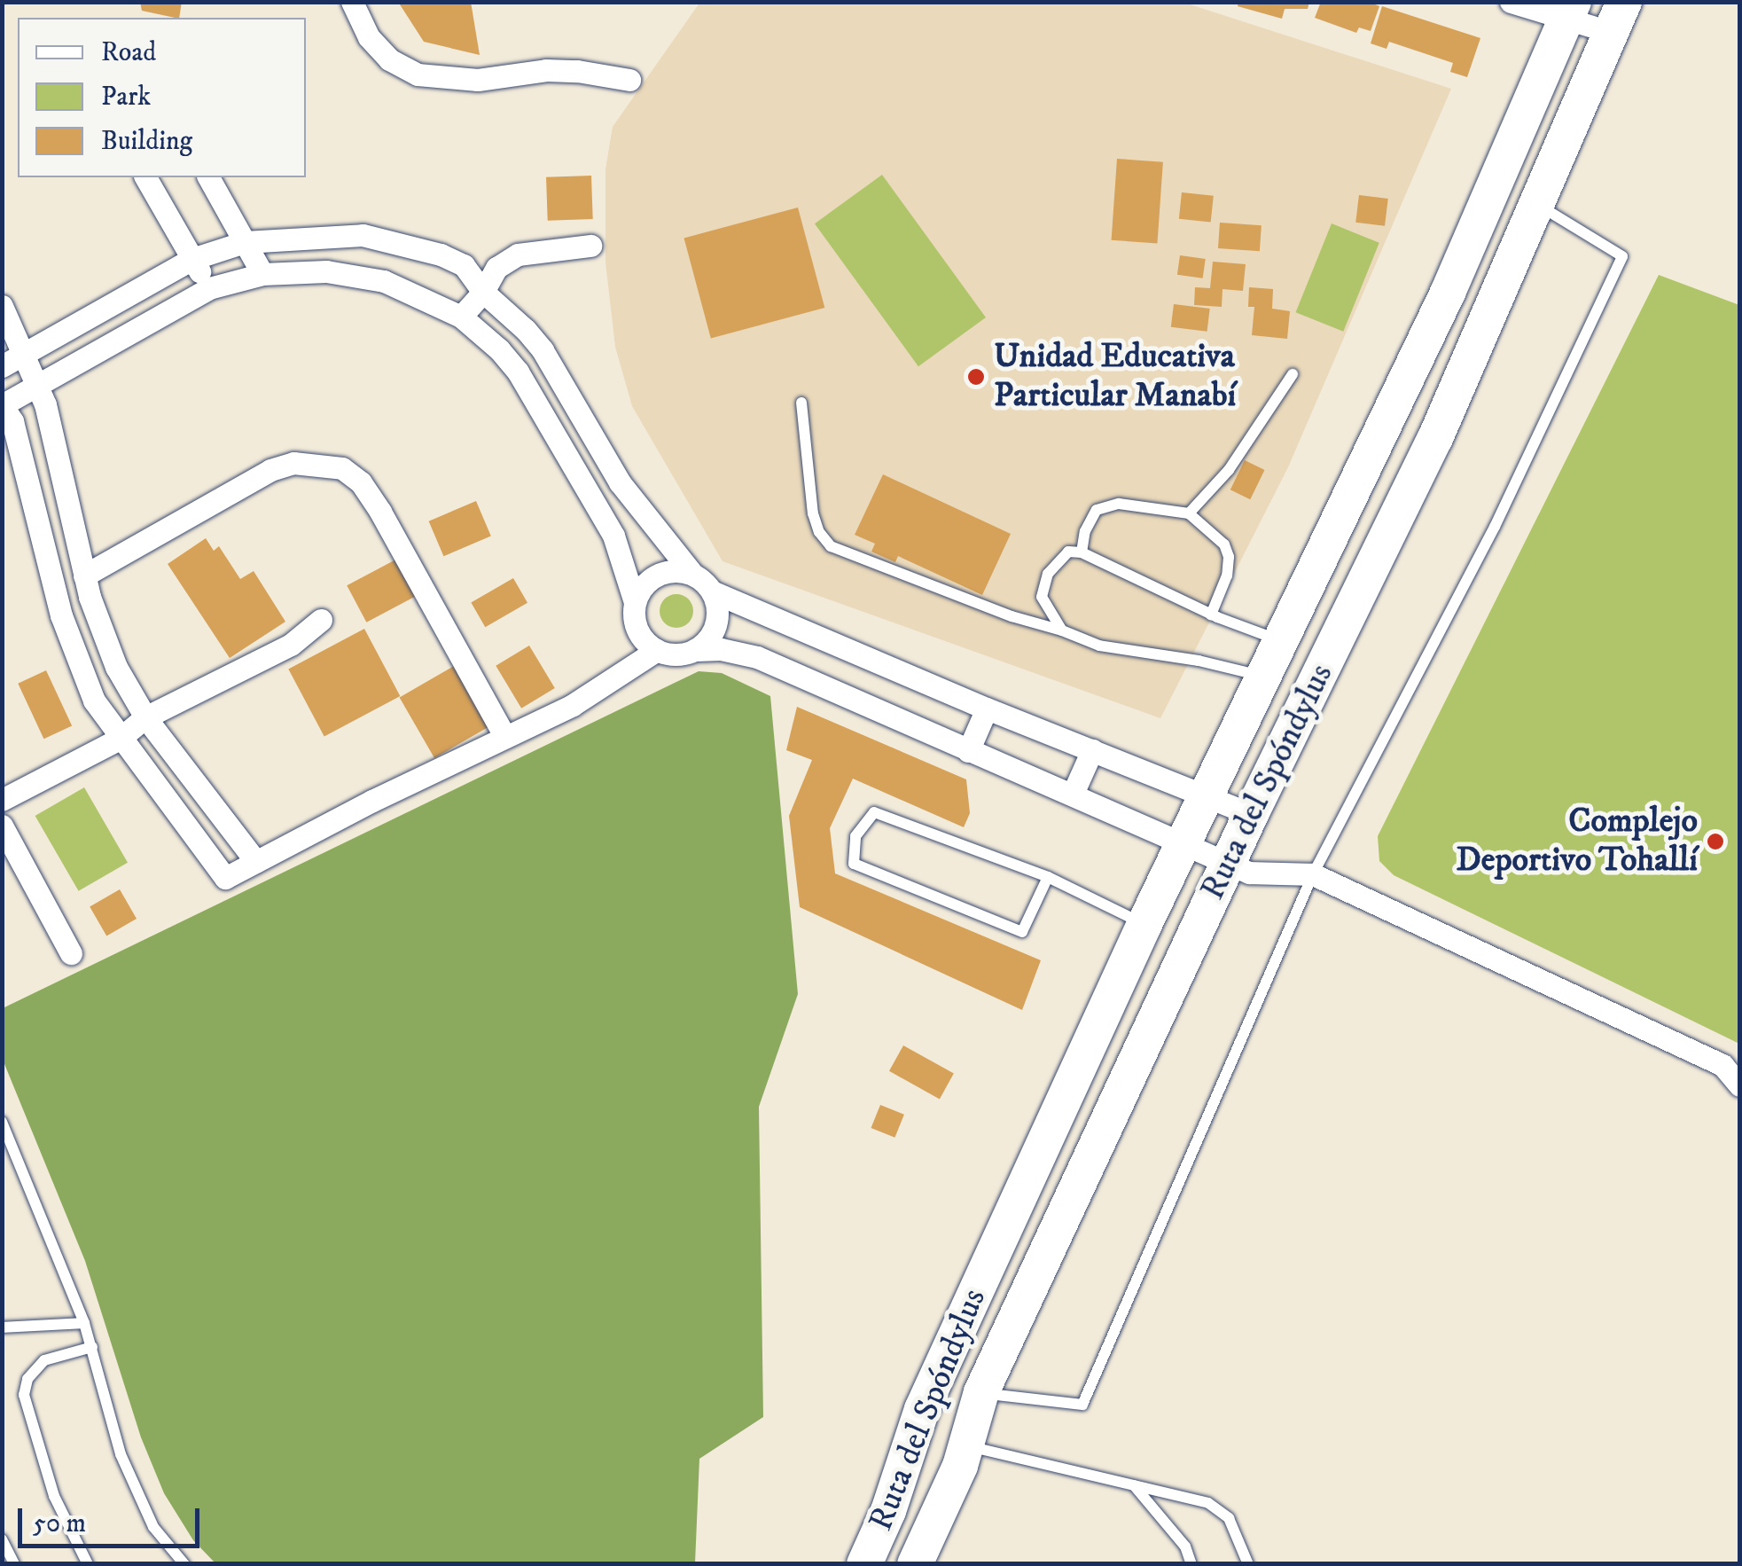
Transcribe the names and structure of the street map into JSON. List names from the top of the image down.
{
  "streets": {
    "highway": ["Ruta del Spóndylus"]
  },
  "places": ["Unidad Educativa Particular Manabí", "Complejo Deportivo Tohallí"],
  "legend": ["Road", "Park", "Building"],
  "scale_bar": "50 m"
}
